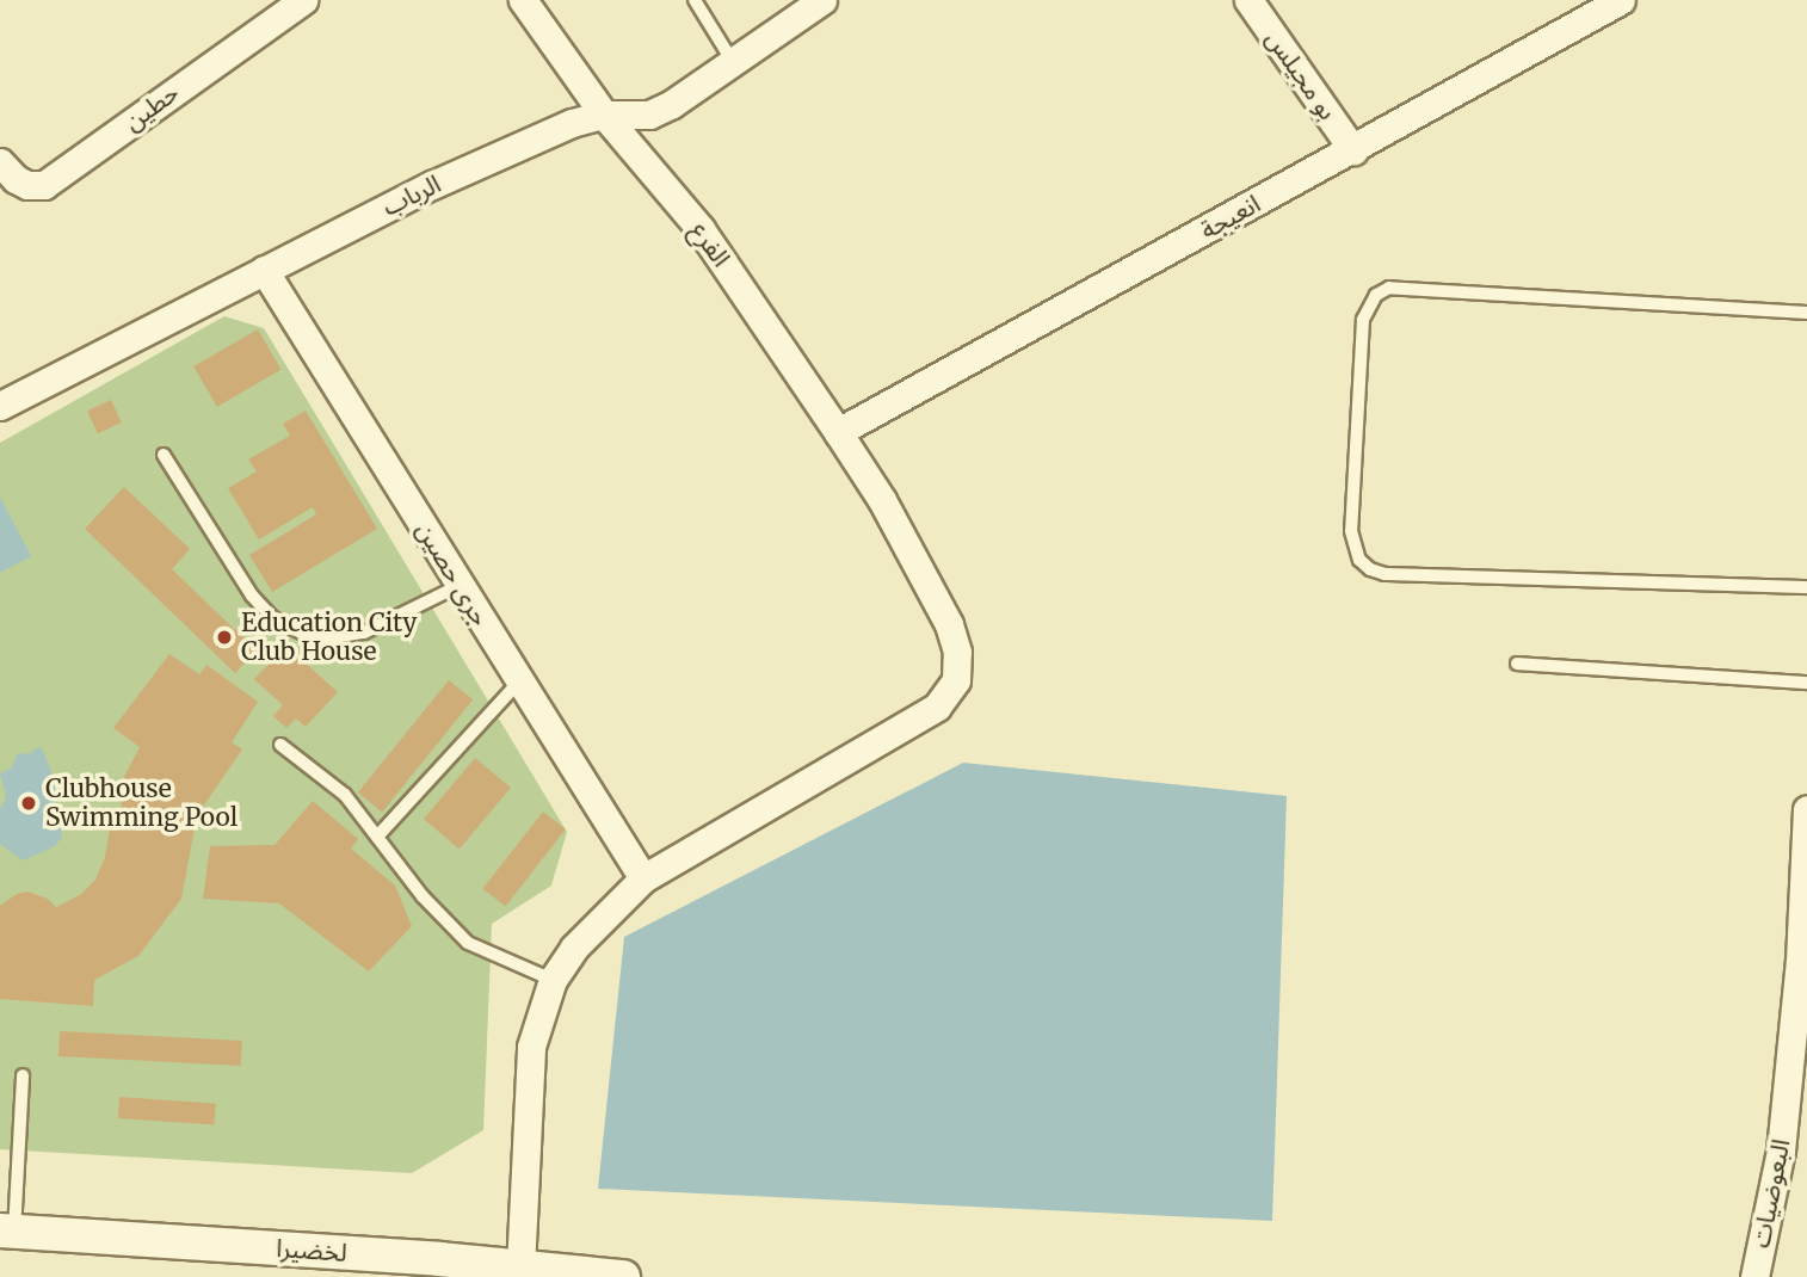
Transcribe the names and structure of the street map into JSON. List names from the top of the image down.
{
  "streets": {
    "street": [
      "بو مجيلس",
      "حطين",
      "الرباب",
      "انعيجة",
      "الفرع",
      "جرى حصين",
      "البعوضيات",
      "لخضيرا"
    ]
  },
  "crossings": [
    ["بو مجيلس", "انعيجة"],
    ["الرباب", "الفرع"],
    ["الرباب", "جرى حصين"],
    ["انعيجة", "الفرع"],
    ["الفرع", "جرى حصين"]
  ],
  "places": ["Education City Club House", "Clubhouse Swimming Pool"]
}
